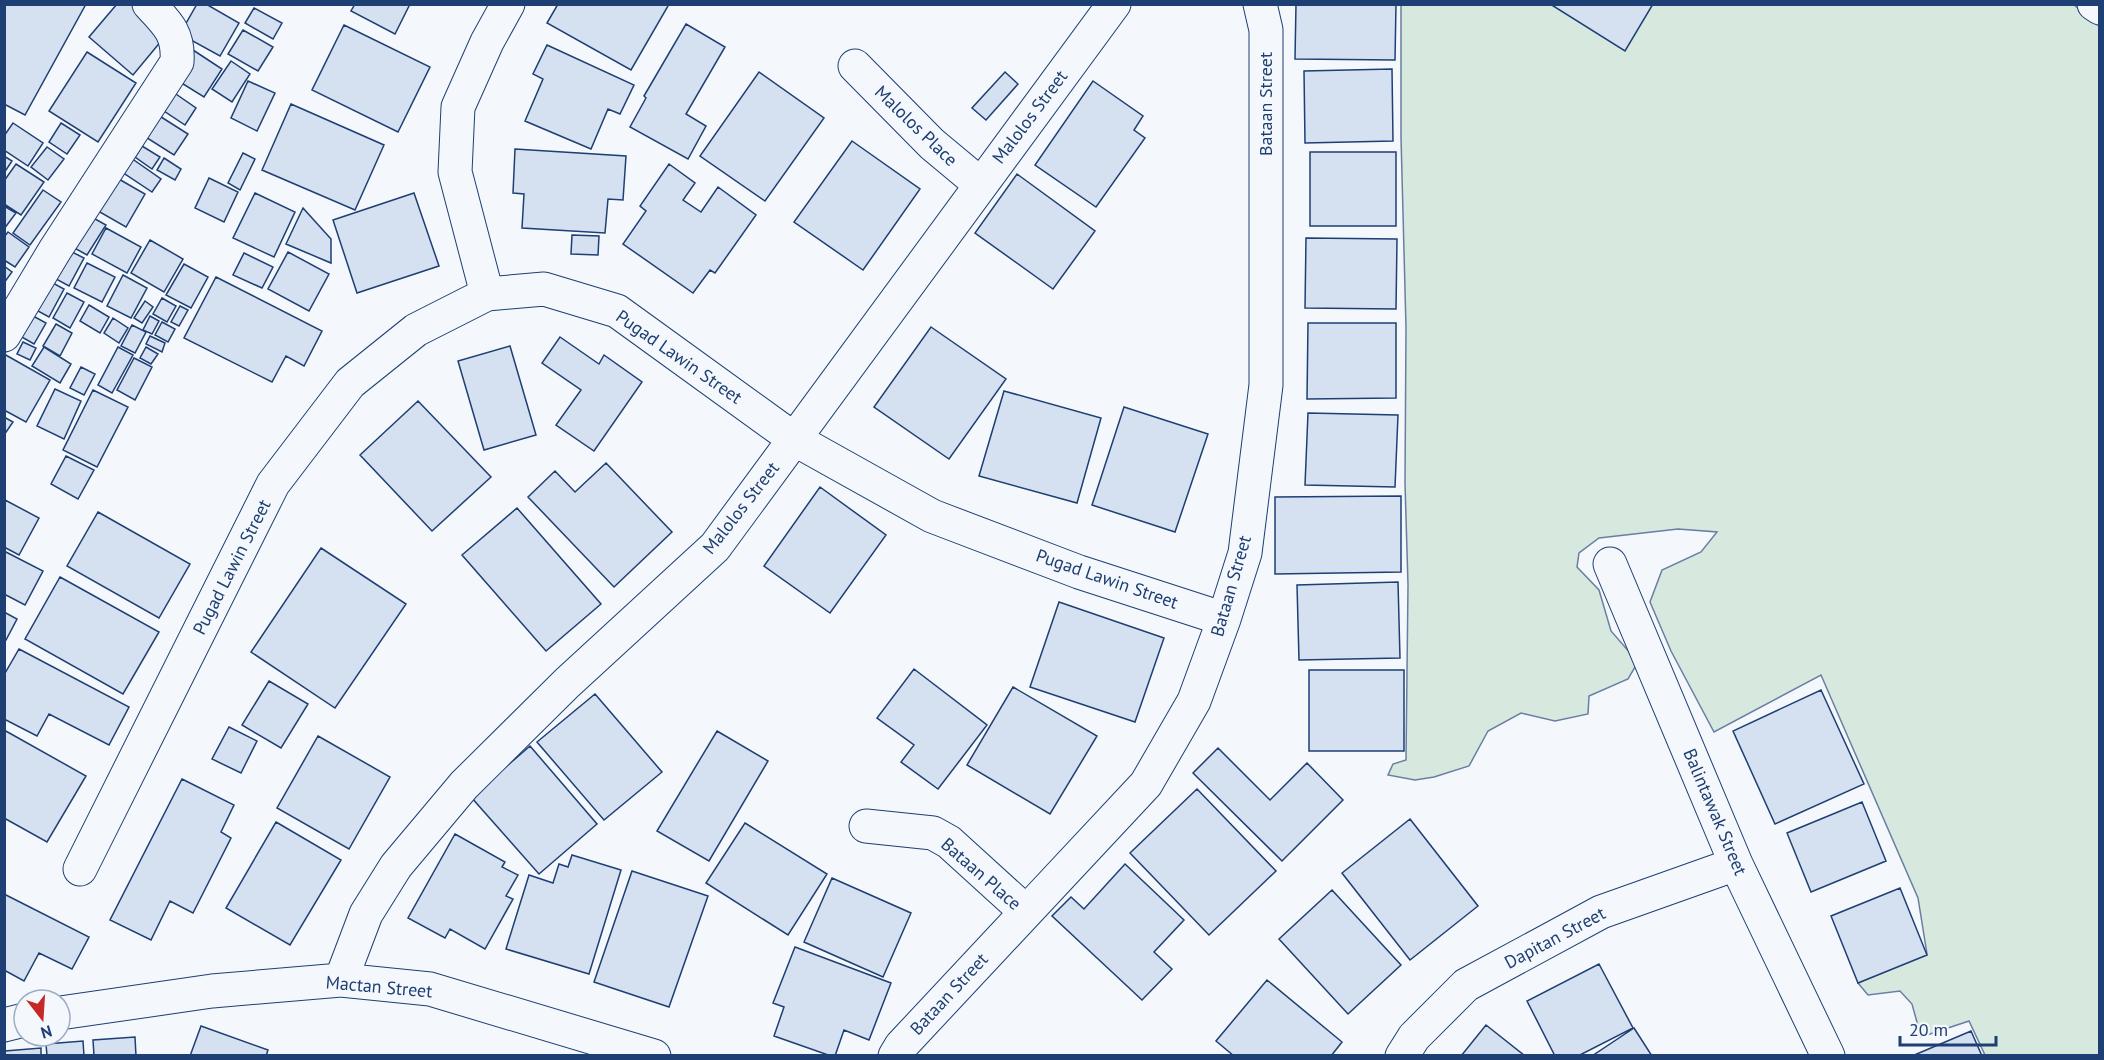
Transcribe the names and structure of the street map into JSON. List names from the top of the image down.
{
  "streets": {
    "street": [
      "Bataan Street",
      "Malolos Street",
      "Malolos Place",
      "Pugad Lawin Street",
      "Balintawak Street",
      "Bataan Place",
      "Dapitan Street",
      "Mactan Street"
    ]
  },
  "crossings": [
    ["Bataan Street", "Pugad Lawin Street"],
    ["Bataan Street", "Bataan Place"],
    ["Malolos Street", "Malolos Place"],
    ["Malolos Street", "Pugad Lawin Street"],
    ["Malolos Street", "Mactan Street"],
    ["Balintawak Street", "Dapitan Street"]
  ],
  "scale_bar": "20 m",
  "north": "bottom"
}
